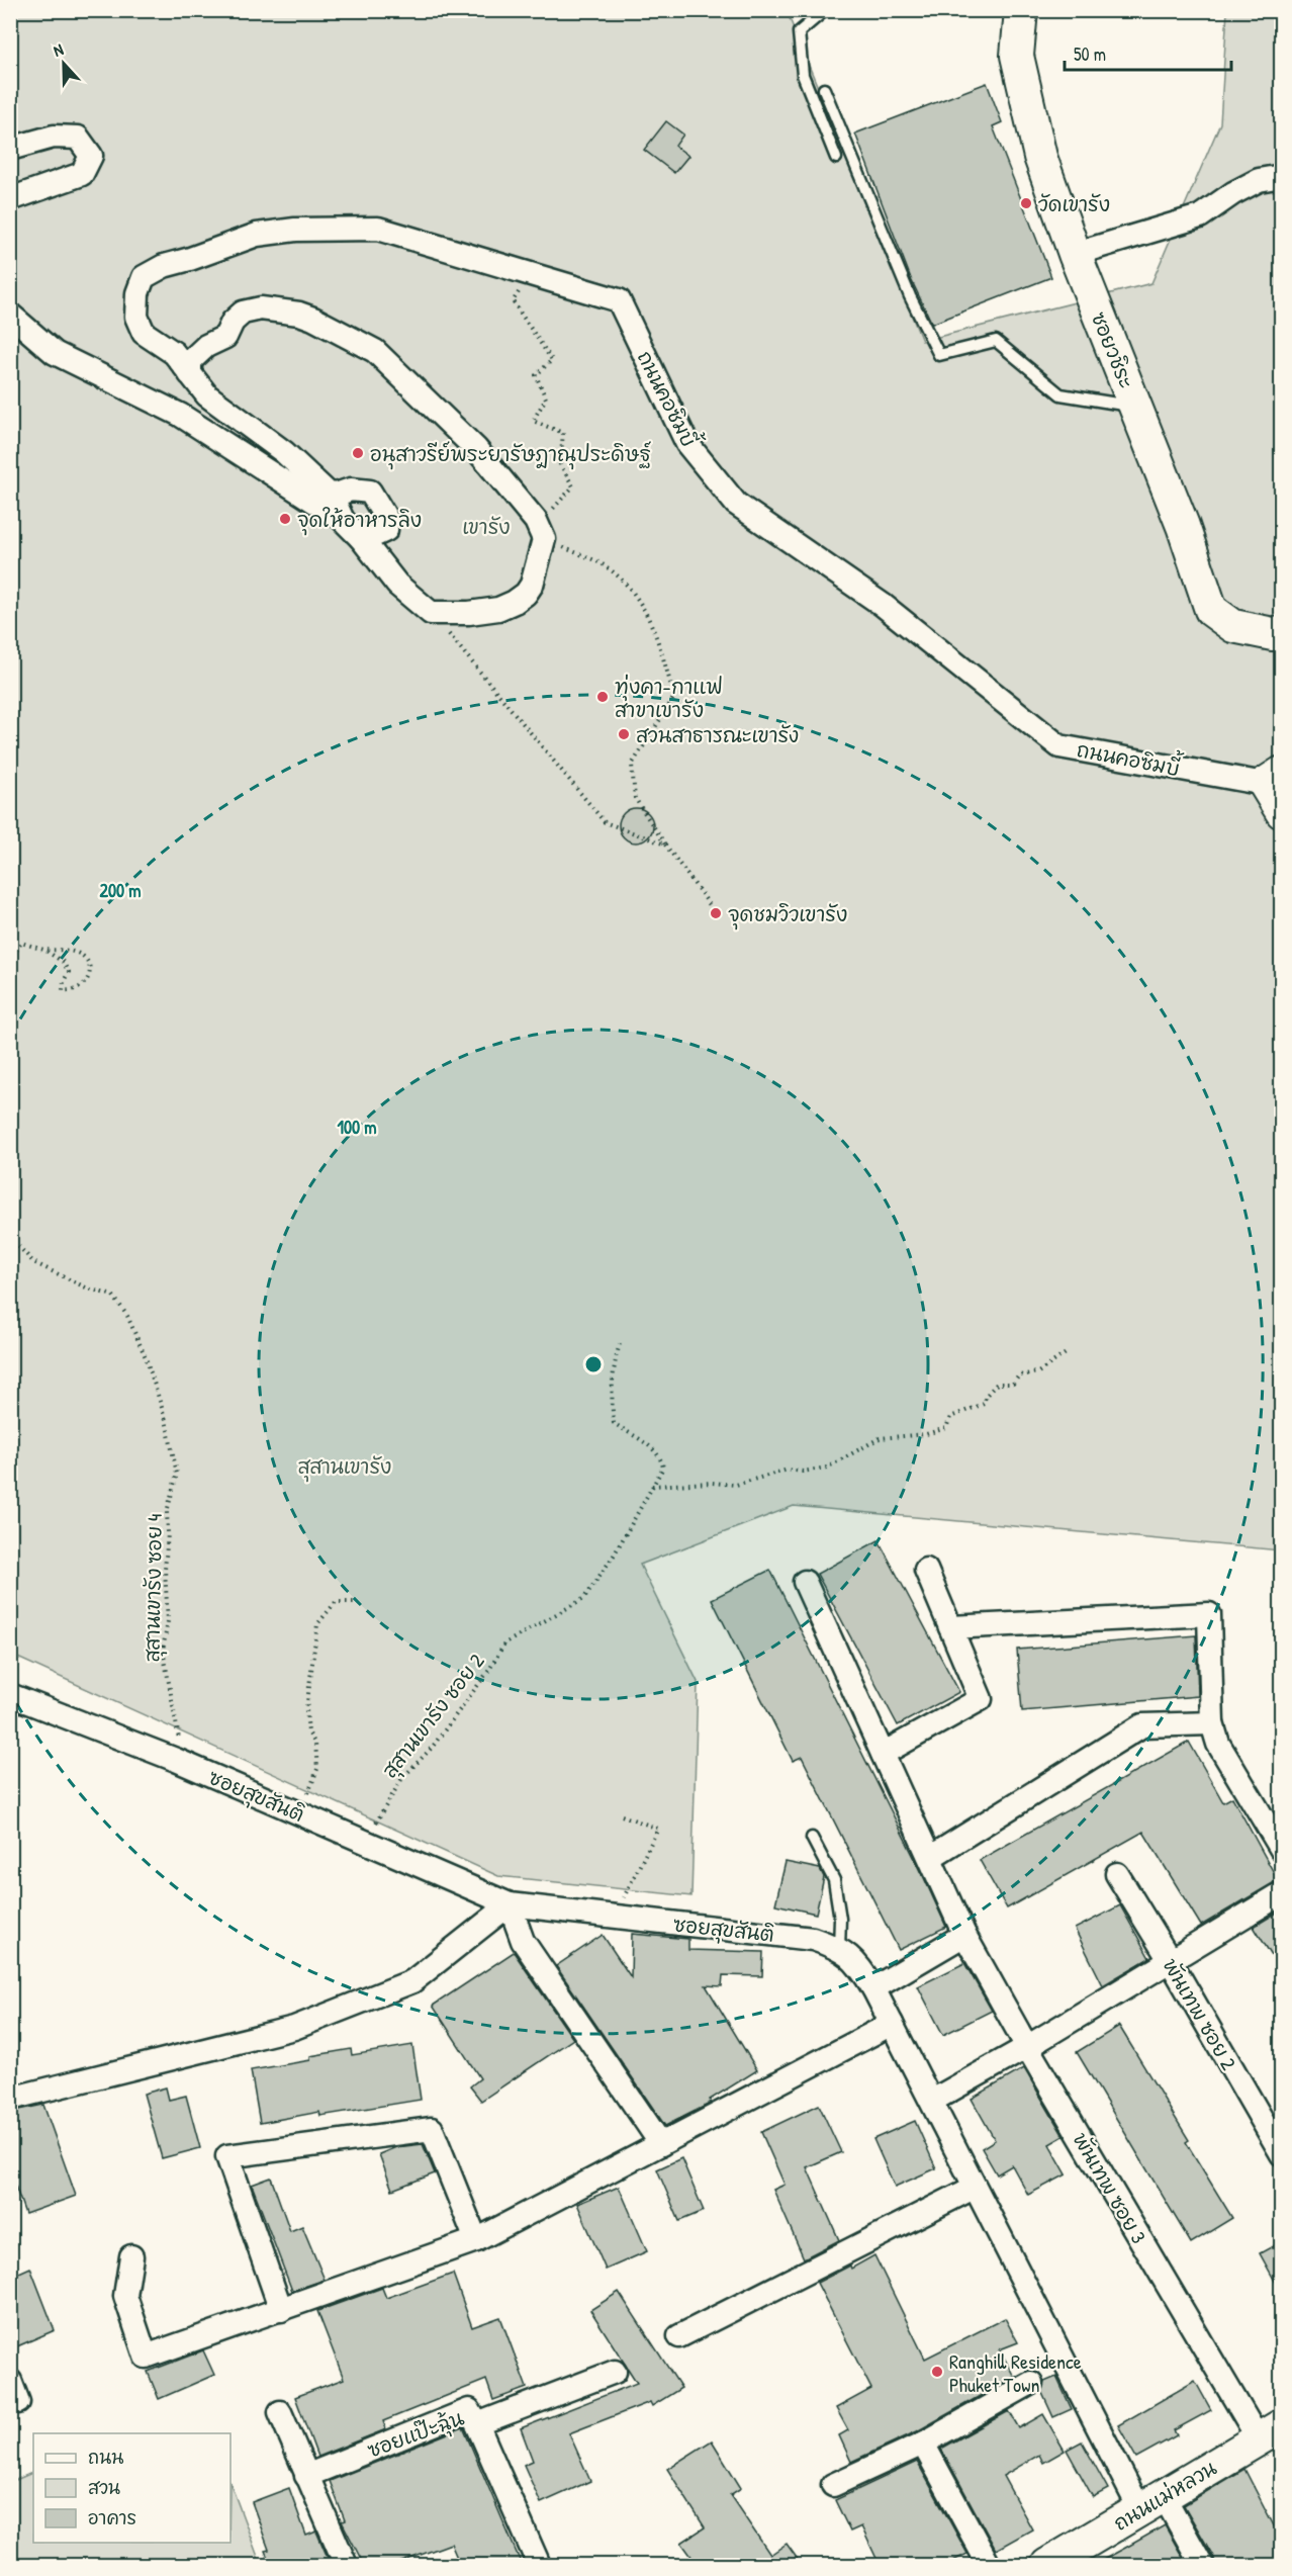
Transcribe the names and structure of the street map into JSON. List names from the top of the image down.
{
  "streets": {
    "street": [
      "ซอยวชิระ",
      "ถนนคอซิมบี้",
      "ซอยสุขสันติ",
      "พันเทพ ซอย 2",
      "พันเทพ ซอย 3",
      "ซอยแป๊ะฉุ้น",
      "ถนนแม่หลวน"
    ],
    "path": ["สุสานเขารัง ซอย 4", "สุสานเขารัง ซอย 2"]
  },
  "crossings": [
    ["สุสานเขารัง ซอย 4", "ซอยสุขสันติ"],
    ["สุสานเขารัง ซอย 2", "ซอยสุขสันติ"],
    ["ซอยสุขสันติ", "ถนนแม่หลวน"],
    ["พันเทพ ซอย 3", "ถนนแม่หลวน"]
  ],
  "parks": ["เขารัง", "สุสานเขารัง"],
  "places": [
    "วัดเขารัง",
    "อนุสาวรีย์พระยารัษฎาณุประดิษฐ์",
    "จุดให้อาหารลิง",
    "ทุ่งคา-กาแฟ สาขาเขารัง",
    "สวนสาธารณะเขารัง",
    "จุดชมวิวเขารัง",
    "Ranghill Residence Phuket Town"
  ],
  "legend": ["ถนน", "สวน", "อาคาร"],
  "scale_bar": "50 m",
  "north": "top",
  "rings": ["200 m", "100 m"]
}
